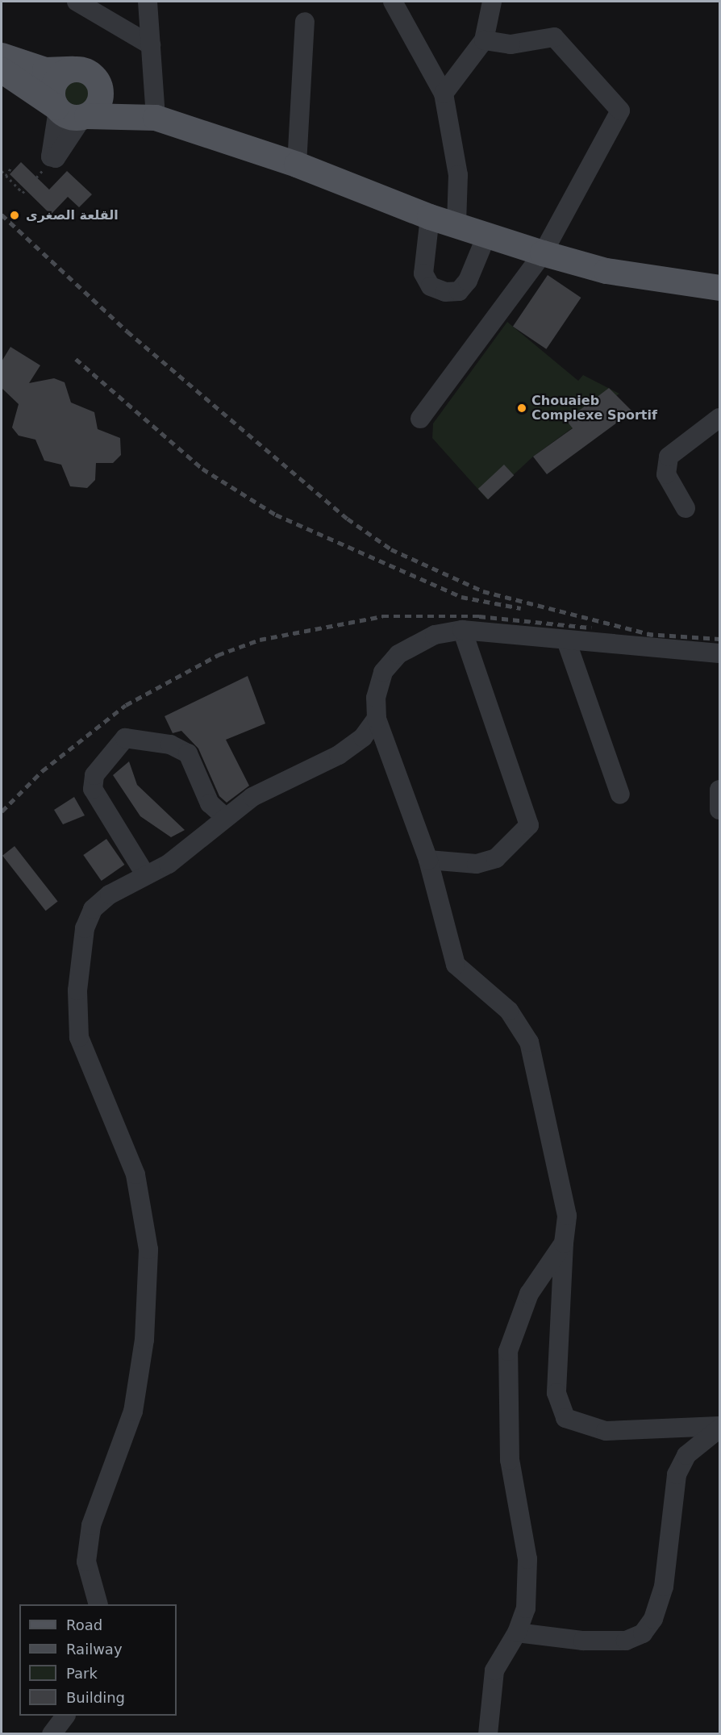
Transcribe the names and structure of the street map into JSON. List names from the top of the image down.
{
  "places": ["القلعة الصغرى", "Chouaieb Complexe Sportif"],
  "legend": [
    "Road",
    "Railway",
    "Park",
    "Building"
  ]
}
